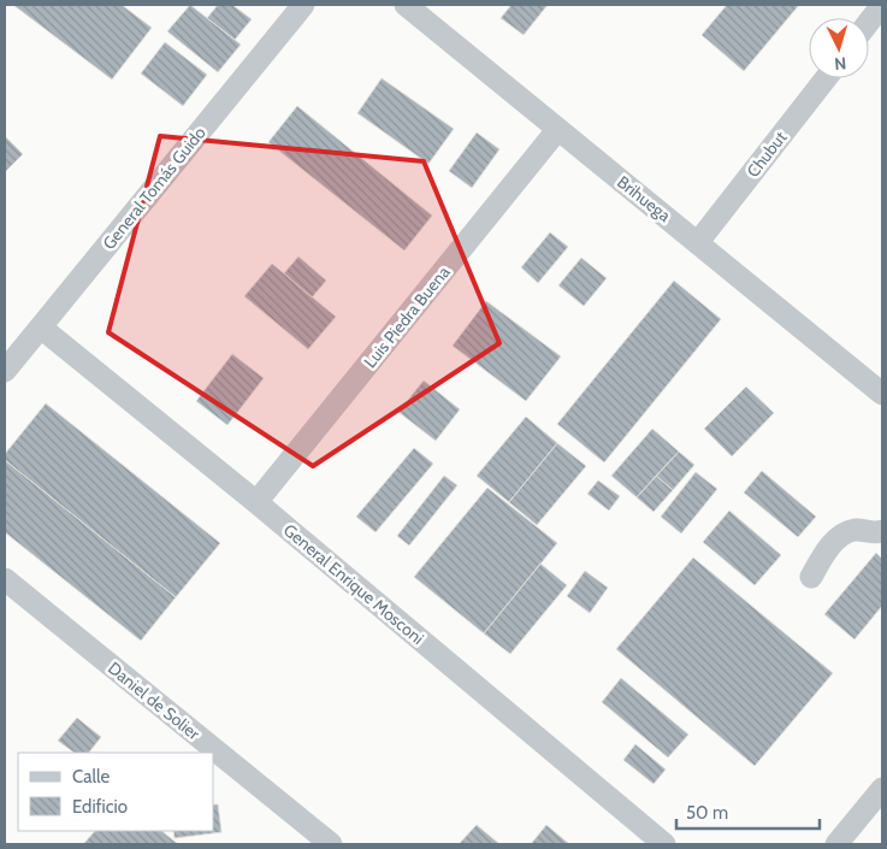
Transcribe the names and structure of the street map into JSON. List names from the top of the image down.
{
  "streets": {
    "street": [
      "Chubut",
      "General Tomás Guido",
      "Brihuega",
      "Luis Piedra Buena",
      "General Enrique Mosconi",
      "Daniel de Solier"
    ]
  },
  "crossings": [
    ["Chubut", "Brihuega"],
    ["General Tomás Guido", "General Enrique Mosconi"],
    ["Brihuega", "Luis Piedra Buena"],
    ["Luis Piedra Buena", "General Enrique Mosconi"]
  ],
  "legend": ["Calle", "Edificio"],
  "scale_bar": "50 m",
  "north": "bottom"
}
